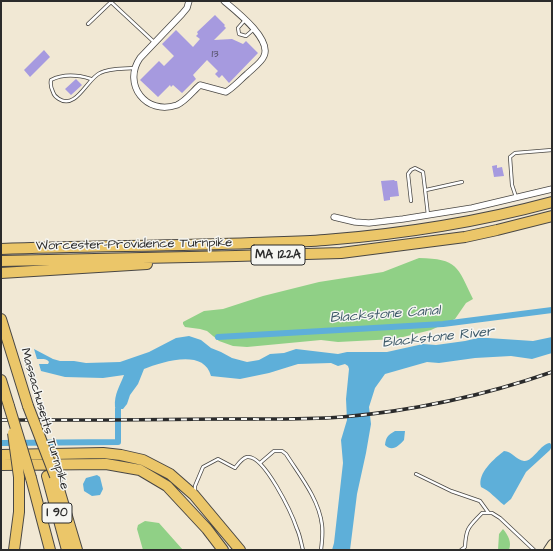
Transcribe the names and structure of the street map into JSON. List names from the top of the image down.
{
  "streets": {
    "highway": [
      "Worcester-Providence Turnpike",
      "MA 122A",
      "Massachusetts Turnpike",
      "I 90"
    ]
  },
  "water": ["Blackstone Canal", "Blackstone River"],
  "house_numbers": ["13"]
}
